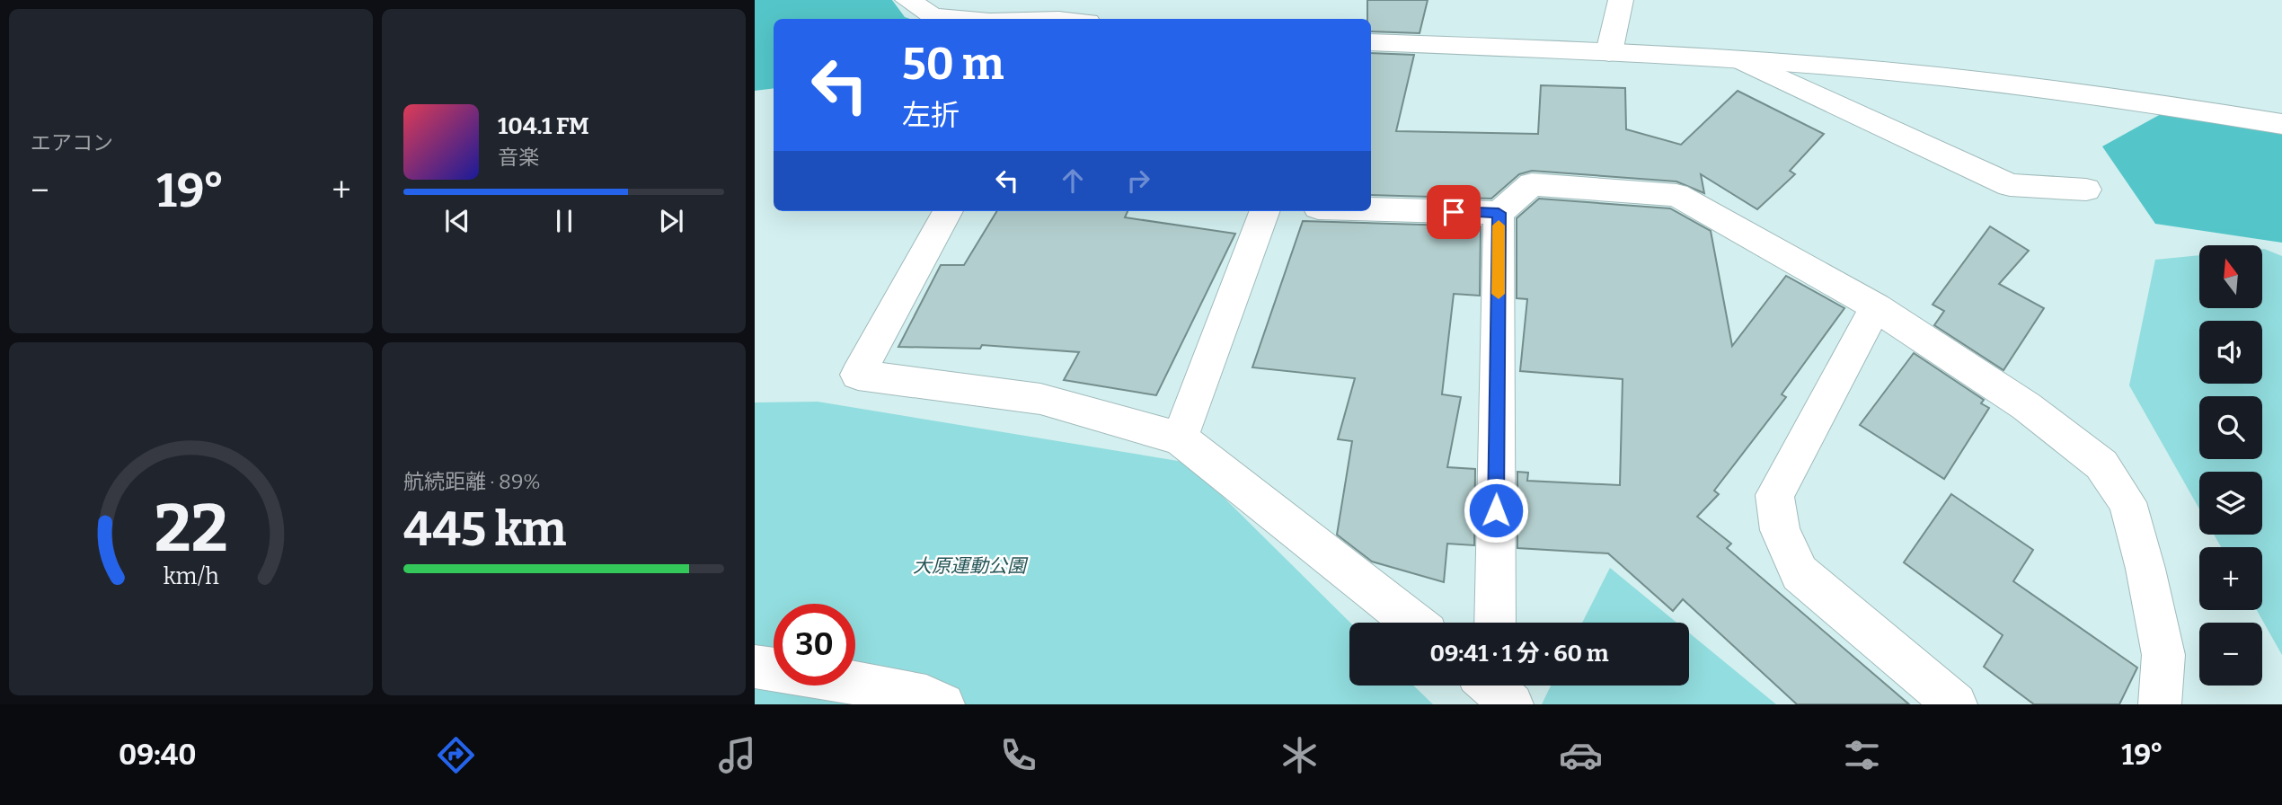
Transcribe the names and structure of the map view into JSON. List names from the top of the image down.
{
  "parks": ["大原運動公園"],
  "north": "top",
  "page": {
    "tile": [
      "エアコン",
      ["航続距離 · 89%", "445 km"]
    ],
    "turn": ["50 m", "左折"],
    "song": ["104.1 FM", "音楽"],
    "heat": ["−", "19°", "+"],
    "map_buttons": ["+", "−"],
    "limit": "30",
    "trip": "09:41 · 1 分 · 60 m",
    "tabs": ["09:40", "19°"],
    "gauge": ["22", "km/h"]
  }
}
